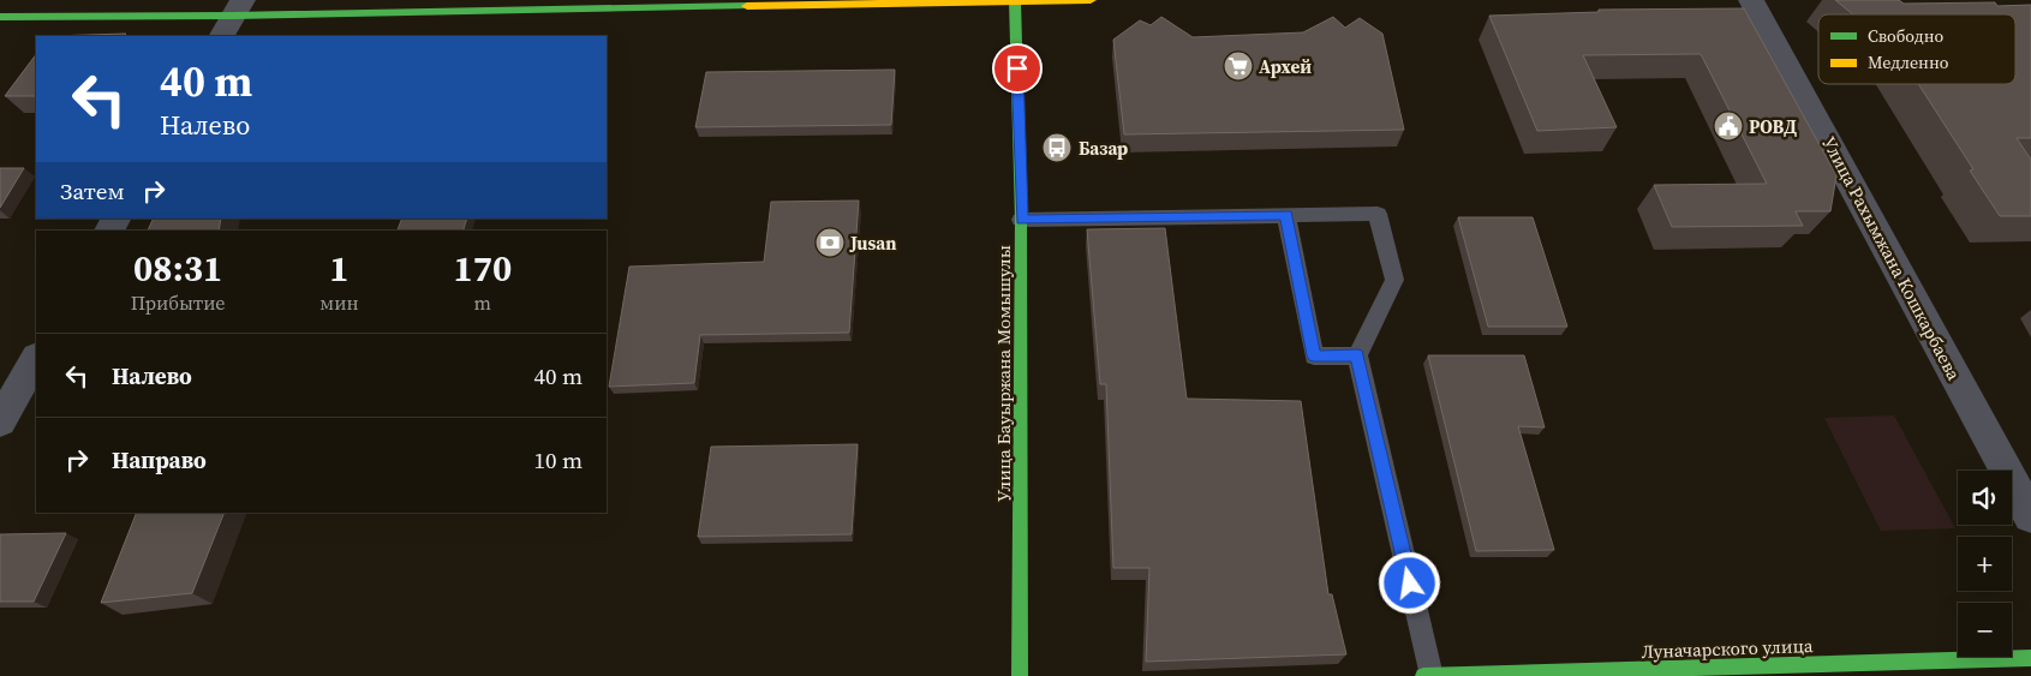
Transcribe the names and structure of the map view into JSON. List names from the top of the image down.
{
  "streets": {
    "street": ["Улица Рахымжана Кошкарбаева", "Улица Бауыржана Момышулы", "Луначарского улица"]
  },
  "places": {
    "supermarket": ["Архей"],
    "public building": ["РОВД"],
    "bus stop": ["Базар"],
    "bank": ["Jusan"]
  },
  "legend": ["Свободно", "Медленно"],
  "page": {
    "turn": ["40 m", "Налево"],
    "then": "Затем",
    "eta": [
      "08:31",
      "Прибытие",
      "1",
      "мин",
      "170",
      "m"
    ],
    "list": [
      {
        "name": "Налево",
        "value": "40 m"
      },
      {
        "name": "Направо",
        "value": "10 m"
      }
    ],
    "map_buttons": ["+", "−"]
  }
}
